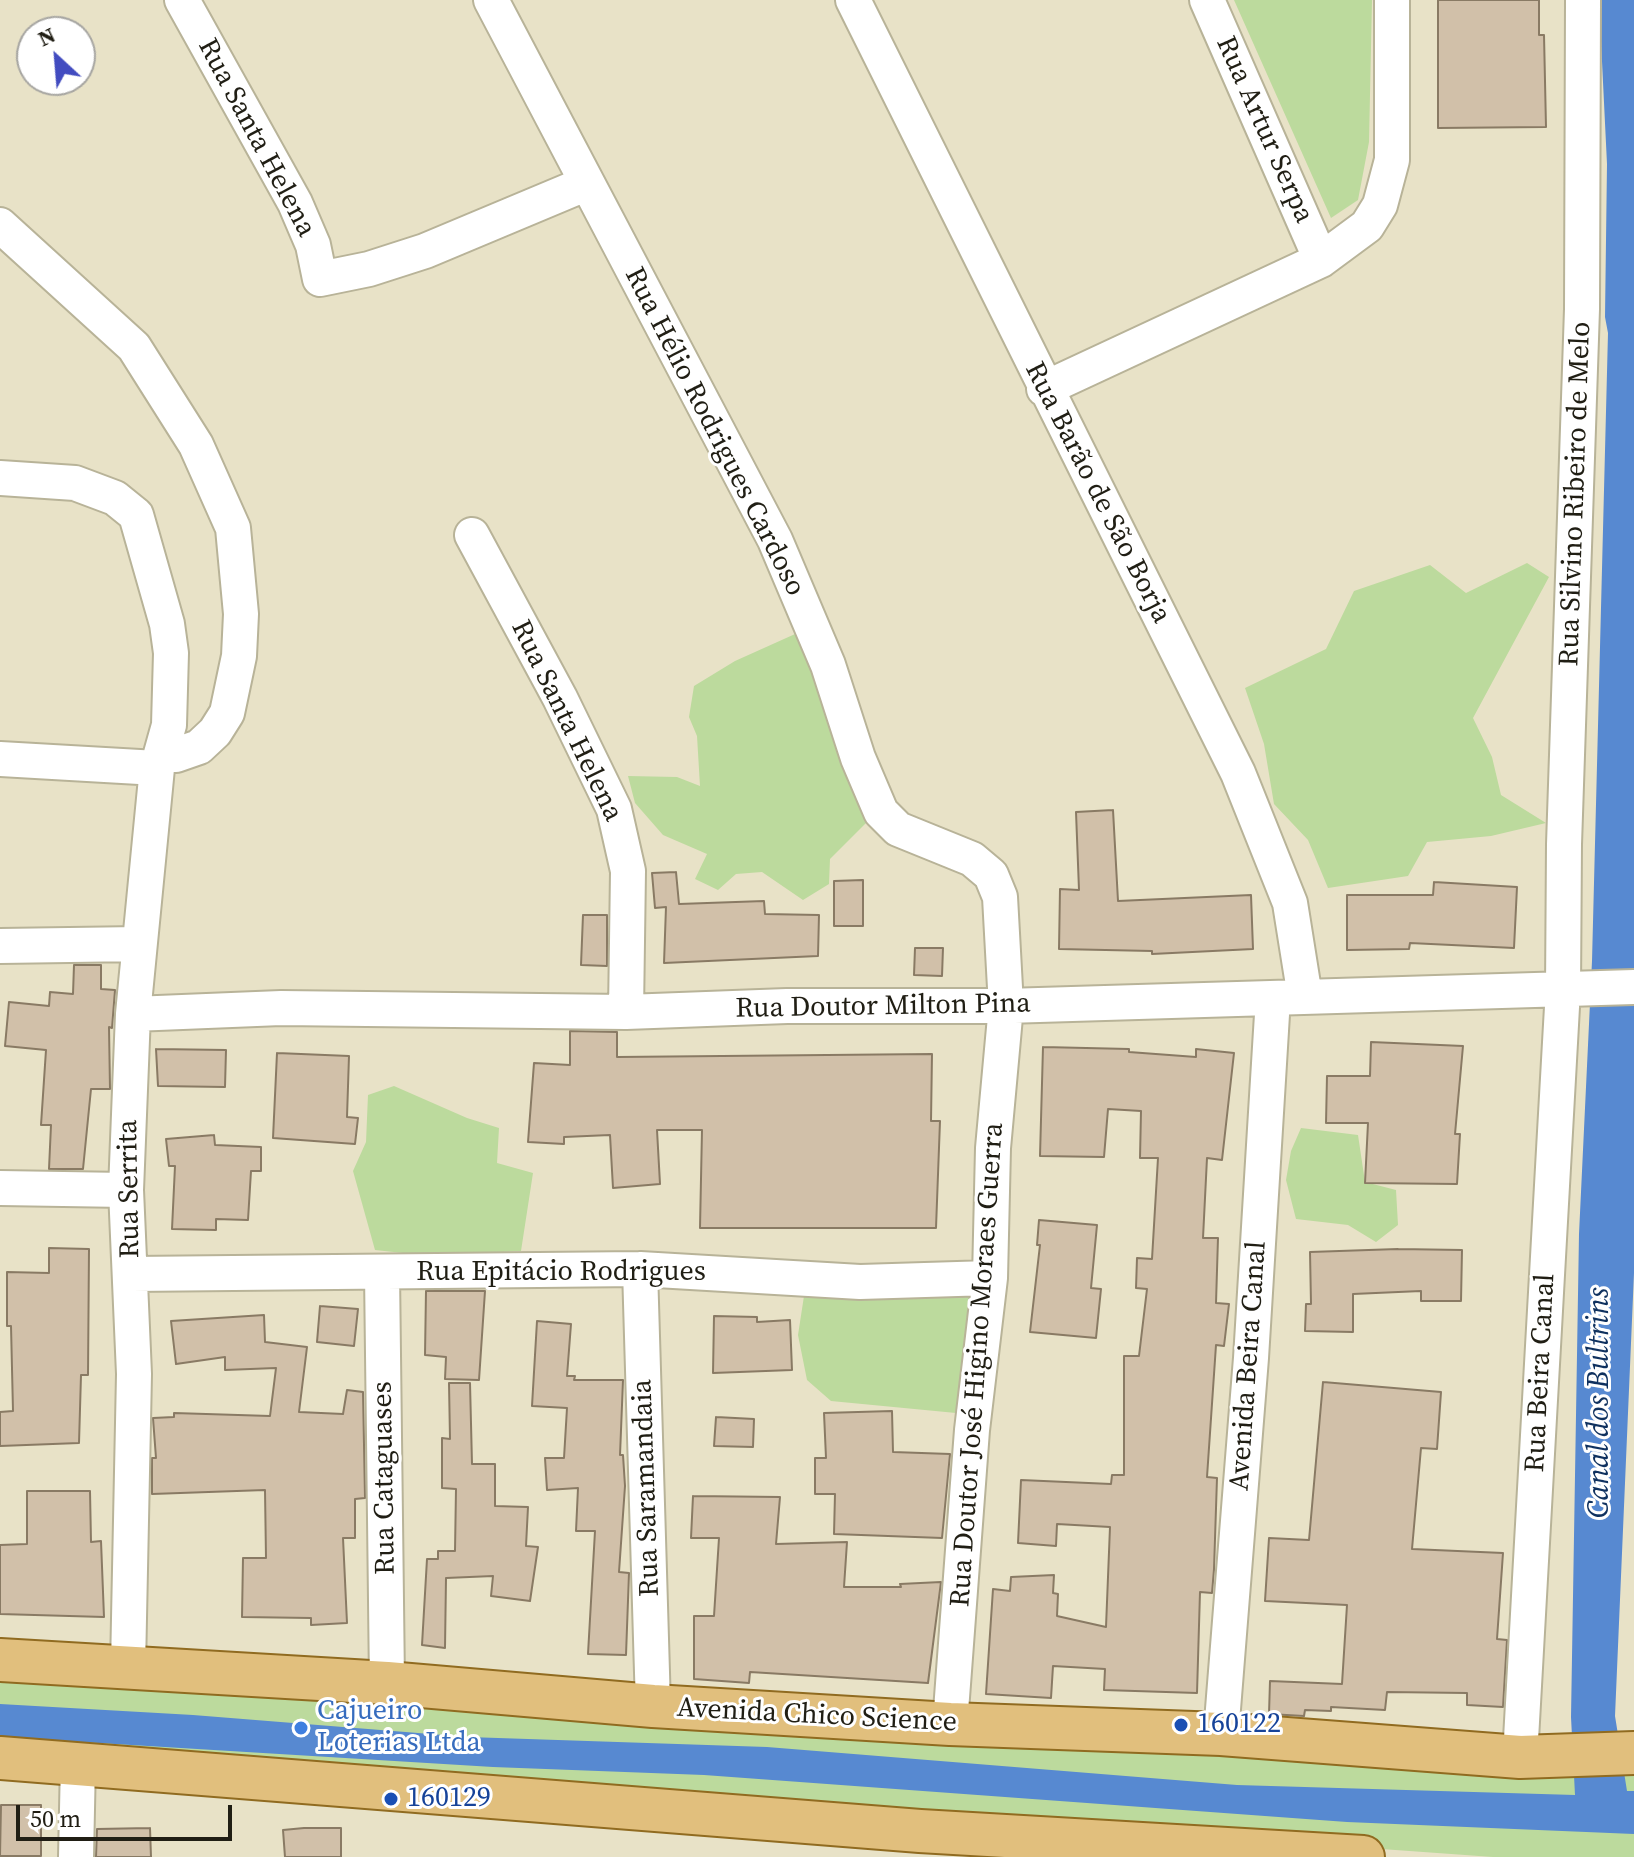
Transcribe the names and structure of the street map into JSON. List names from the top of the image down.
{
  "streets": {
    "main road": ["Avenida Chico Science"],
    "street": [
      "Rua Artur Serpa",
      "Rua Santa Helena",
      "Rua Hélio Rodrigues Cardoso",
      "Rua Barão de São Borja",
      "Rua Silvino Ribeiro de Melo",
      "Rua Doutor Milton Pina",
      "Rua Serrita",
      "Rua Epitácio Rodrigues",
      "Rua Doutor José Higino Moraes Guerra",
      "Avenida Beira Canal",
      "Rua Beira Canal",
      "Rua Cataguases",
      "Rua Saramandaia"
    ]
  },
  "crossings": [
    ["Rua Santa Helena", "Rua Hélio Rodrigues Cardoso"],
    ["Rua Santa Helena", "Rua Doutor Milton Pina"],
    ["Rua Hélio Rodrigues Cardoso", "Rua Doutor Milton Pina"],
    ["Rua Hélio Rodrigues Cardoso", "Rua Doutor José Higino Moraes Guerra"],
    ["Rua Barão de São Borja", "Rua Doutor Milton Pina"],
    ["Rua Barão de São Borja", "Avenida Beira Canal"],
    ["Rua Silvino Ribeiro de Melo", "Rua Doutor Milton Pina"],
    ["Rua Silvino Ribeiro de Melo", "Rua Beira Canal"],
    ["Rua Doutor Milton Pina", "Rua Serrita"],
    ["Rua Doutor Milton Pina", "Rua Doutor José Higino Moraes Guerra"],
    ["Rua Doutor Milton Pina", "Avenida Beira Canal"],
    ["Rua Doutor Milton Pina", "Rua Beira Canal"],
    ["Rua Serrita", "Rua Epitácio Rodrigues"],
    ["Rua Serrita", "Avenida Chico Science"],
    ["Rua Epitácio Rodrigues", "Rua Doutor José Higino Moraes Guerra"],
    ["Rua Epitácio Rodrigues", "Rua Cataguases"],
    ["Rua Epitácio Rodrigues", "Rua Saramandaia"],
    ["Rua Doutor José Higino Moraes Guerra", "Avenida Chico Science"],
    ["Avenida Beira Canal", "Avenida Chico Science"],
    ["Rua Beira Canal", "Avenida Chico Science"],
    ["Rua Cataguases", "Avenida Chico Science"],
    ["Rua Saramandaia", "Avenida Chico Science"]
  ],
  "water": ["Canal dos Bultrins"],
  "places": ["160122", "Cajueiro Loterias Ltda", "160129"],
  "scale_bar": "50 m",
  "north": "top left"
}
